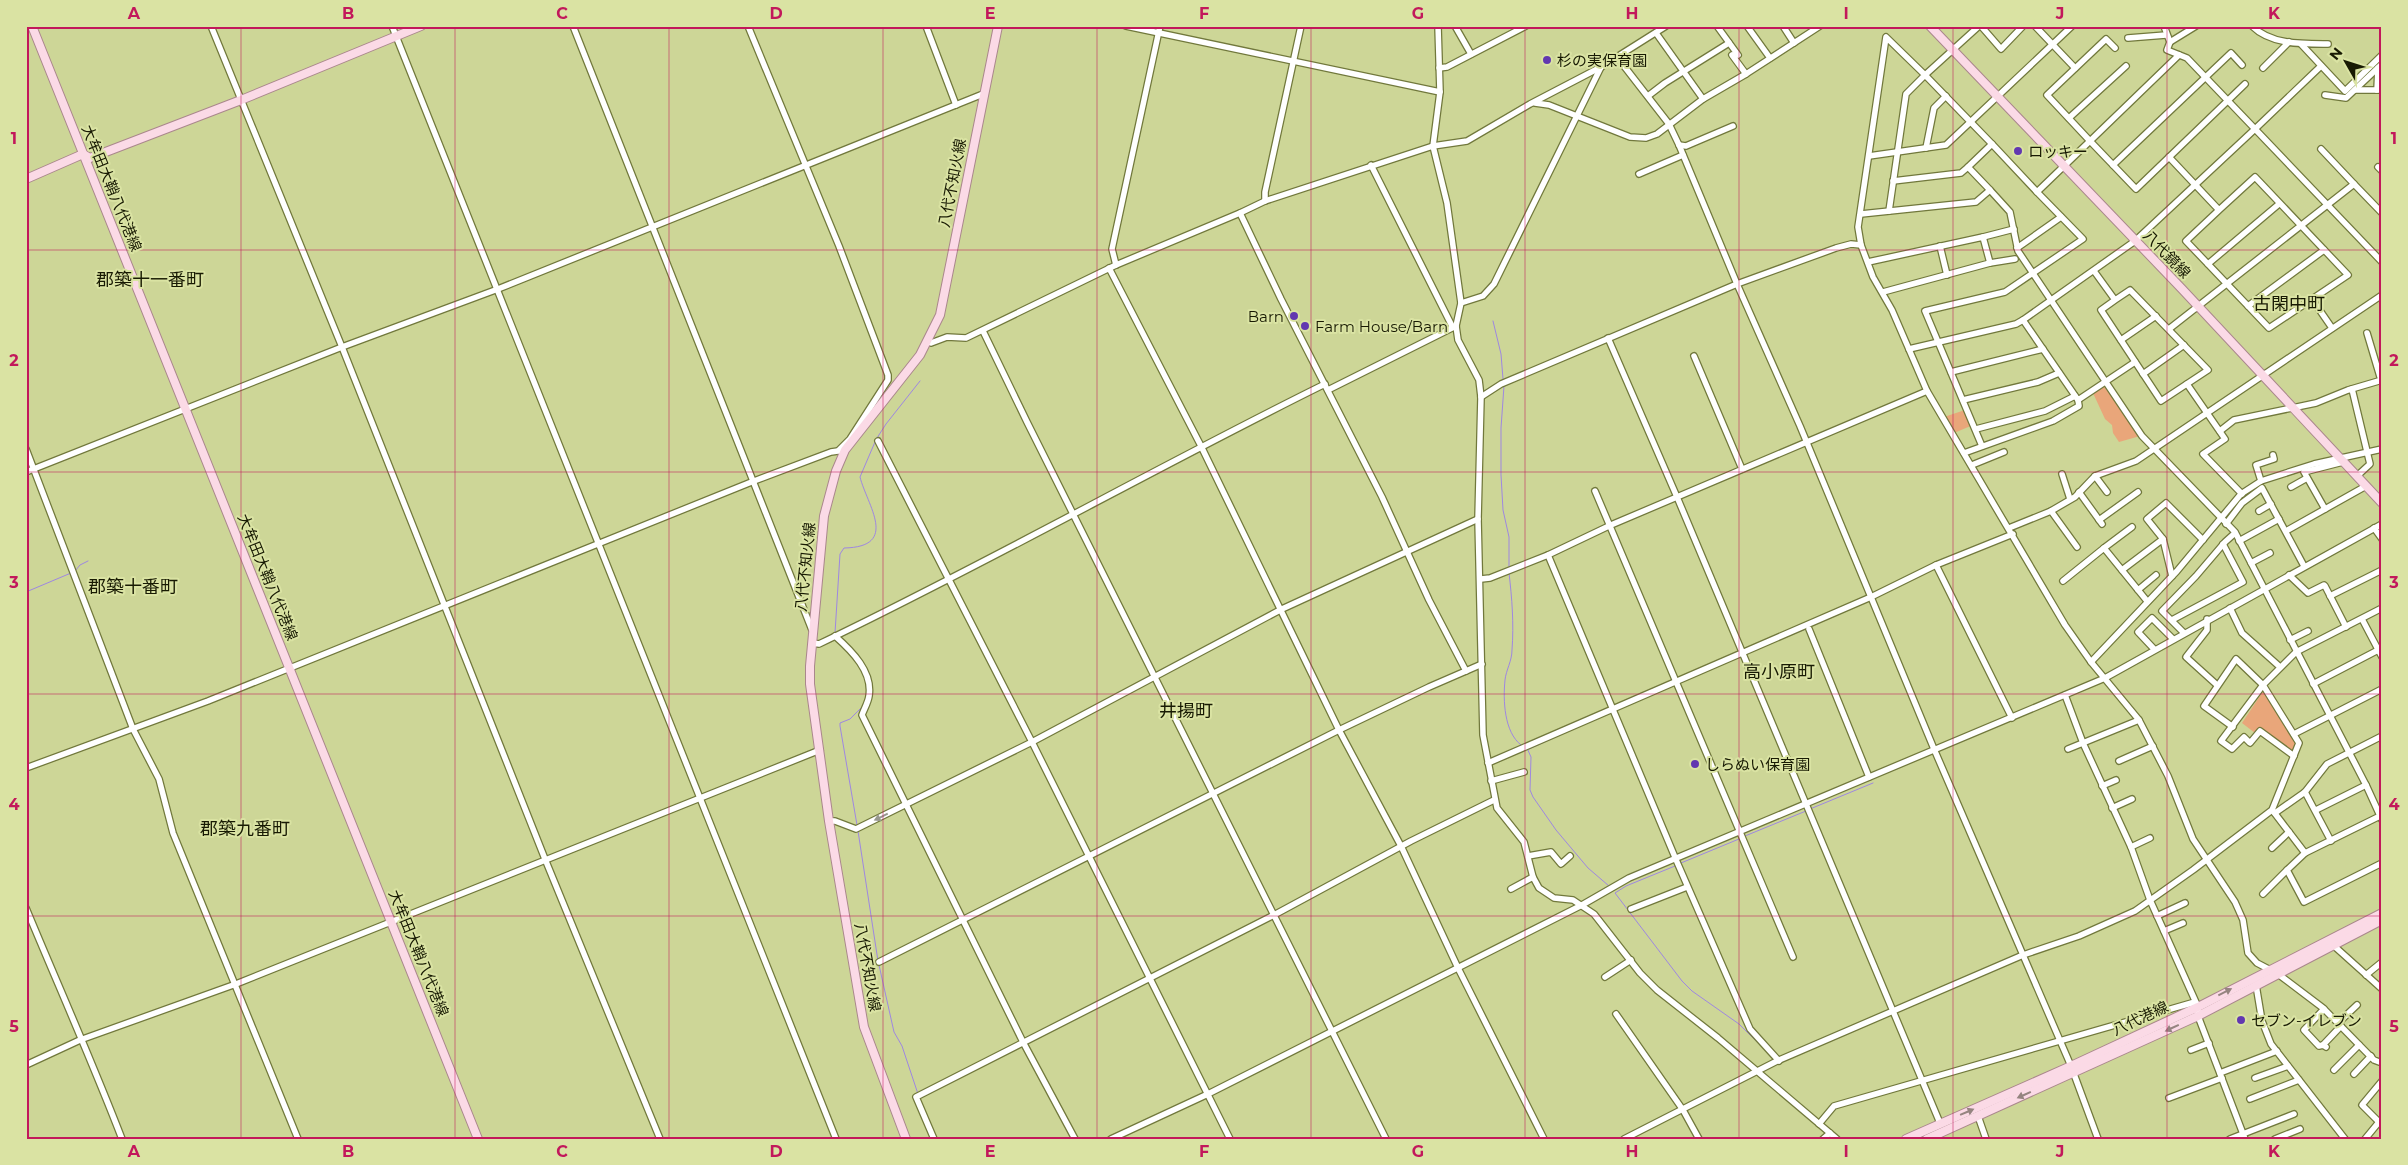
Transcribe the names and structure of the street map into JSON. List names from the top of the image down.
{
  "streets": {
    "main road": [
      "八代不知火線",
      "大牟田大鞘八代港線",
      "八代鏡線",
      "八代港線"
    ]
  },
  "districts": [
    "郡築十一番町",
    "古閑中町",
    "郡築十番町",
    "高小原町",
    "井揚町",
    "郡築九番町"
  ],
  "places": [
    "杉の実保育園",
    "ロッキー",
    "Barn",
    "Farm House/Barn",
    "しらぬい保育園",
    "セブン-イレブン"
  ],
  "north": "top left",
  "grid": {
    "columns": [
      "A",
      "B",
      "C",
      "D",
      "E",
      "F",
      "G",
      "H",
      "I",
      "J",
      "K"
    ],
    "rows": [
      "1",
      "2",
      "3",
      "4",
      "5"
    ]
  }
}
